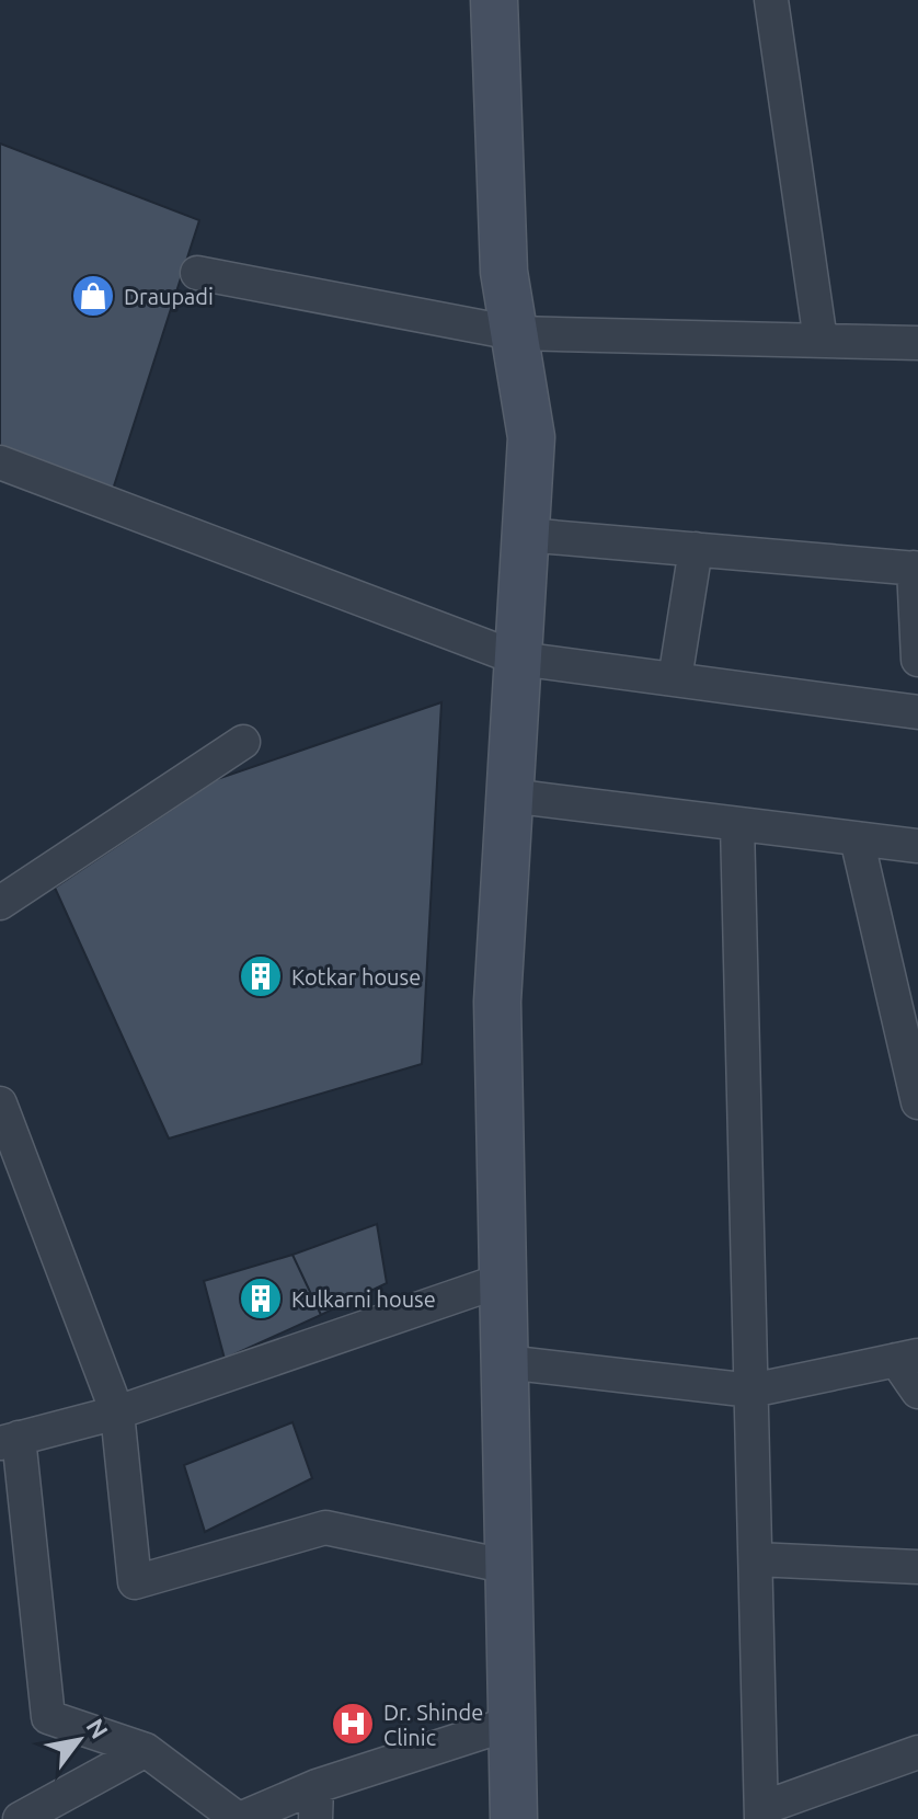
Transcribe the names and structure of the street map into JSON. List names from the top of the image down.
{
  "places": {
    "shop": ["Draupadi"],
    "building": ["Kotkar house", "Kulkarni house"],
    "hospital": ["Dr. Shinde Clinic"]
  },
  "north": "top right"
}
